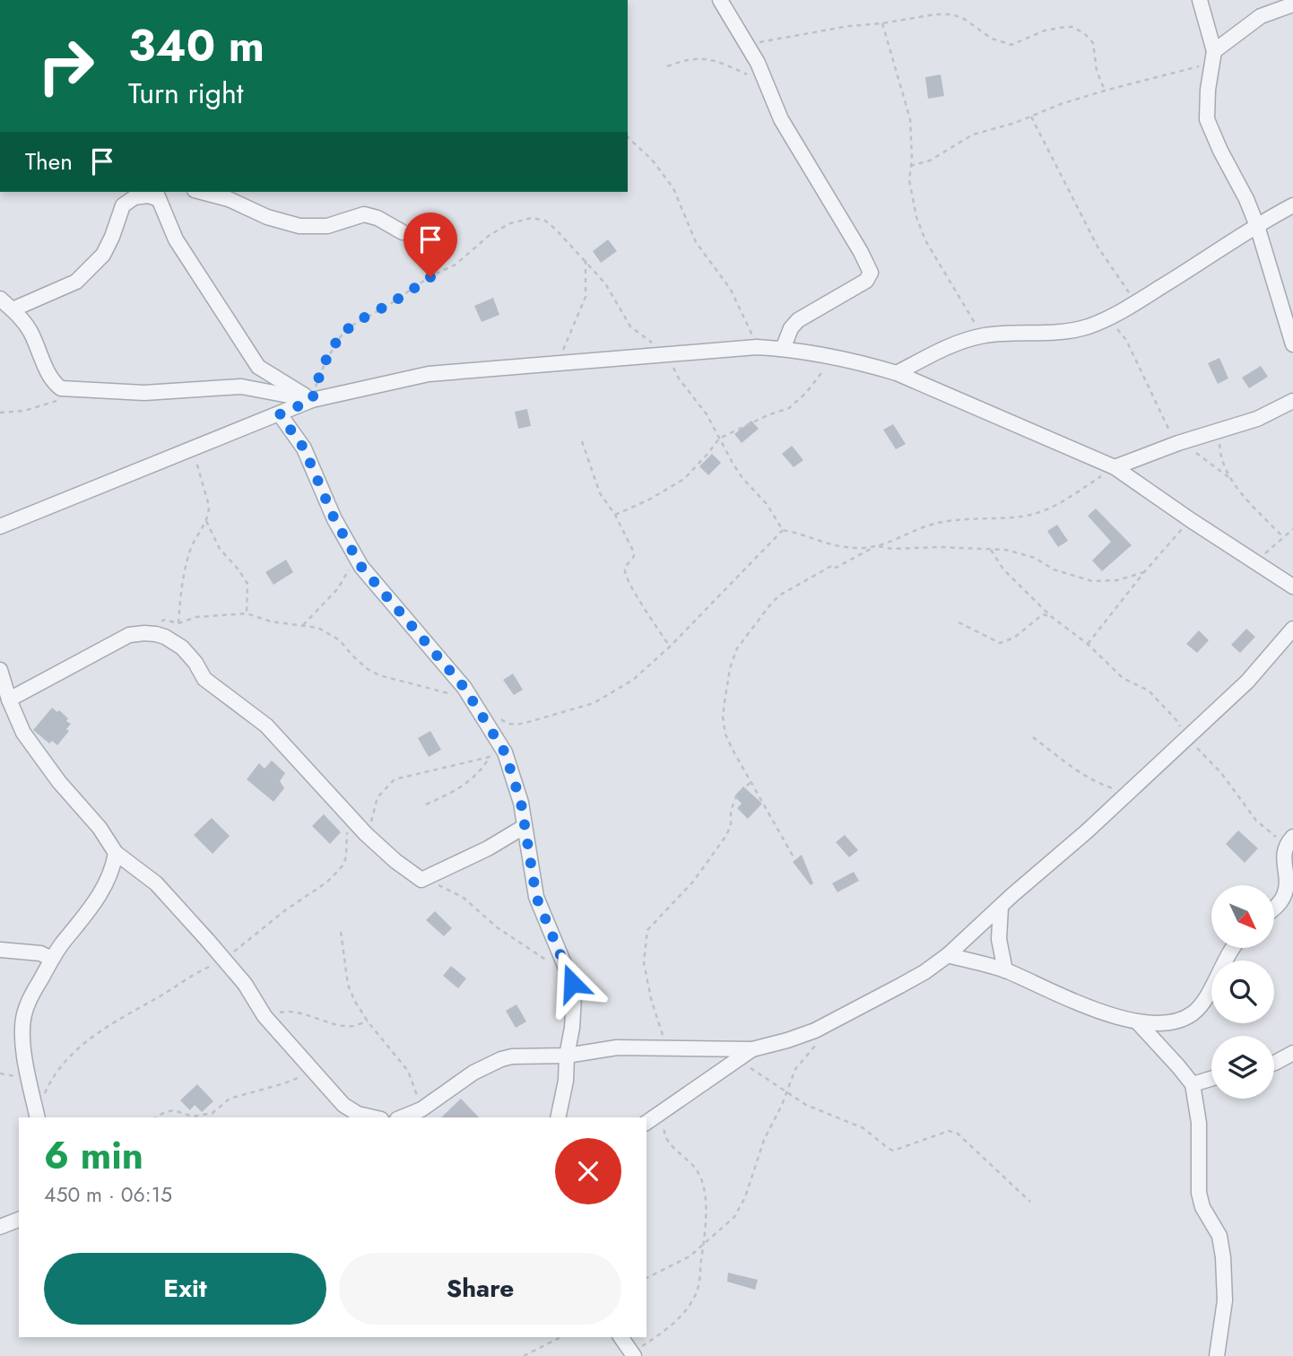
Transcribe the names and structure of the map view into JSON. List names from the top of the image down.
{
  "north": "bottom right",
  "page": {
    "turn": ["340 m", "Turn right"],
    "then": "Then",
    "heading": ["6 min", "450 m · 06:15"],
    "buttons": ["Exit", "Share"]
  }
}
